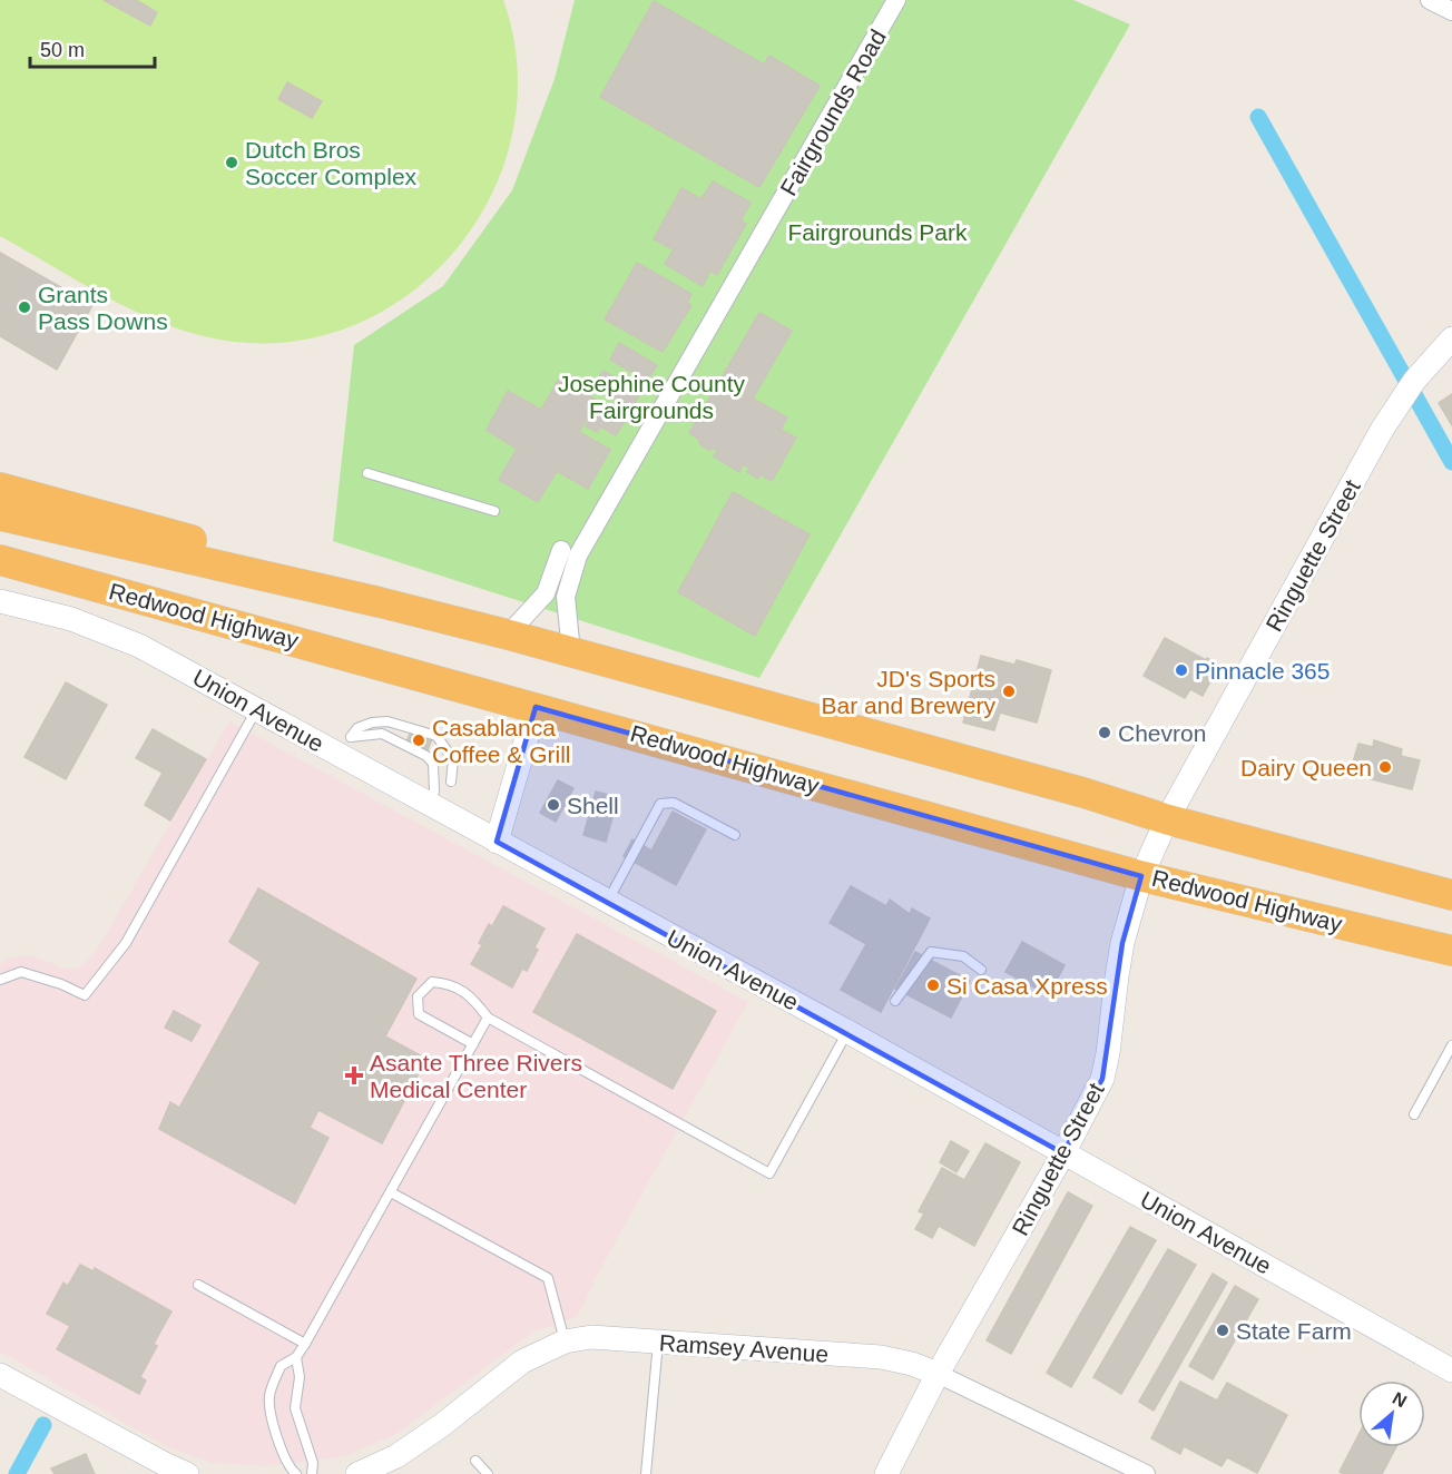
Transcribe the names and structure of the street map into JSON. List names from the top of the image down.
{
  "streets": {
    "highway": ["Redwood Highway"],
    "street": [
      "Fairgrounds Road",
      "Ringuette Street",
      "Union Avenue",
      "Ramsey Avenue"
    ]
  },
  "crossings": [
    ["Fairgrounds Road", "Redwood Highway"],
    ["Ringuette Street", "Redwood Highway"],
    ["Ringuette Street", "Union Avenue"],
    ["Ringuette Street", "Ramsey Avenue"]
  ],
  "parks": ["Fairgrounds Park", "Josephine County Fairgrounds"],
  "places": {
    "other": [
      "Dutch Bros Soccer Complex",
      "Grants Pass Downs",
      "Pinnacle 365",
      "JD's Sports Bar and Brewery",
      "Chevron",
      "Casablanca Coffee & Grill",
      "Dairy Queen",
      "Shell",
      "Si Casa Xpress",
      "State Farm"
    ],
    "health": ["Asante Three Rivers Medical Center"]
  },
  "scale_bar": "50 m",
  "north": "top right"
}
